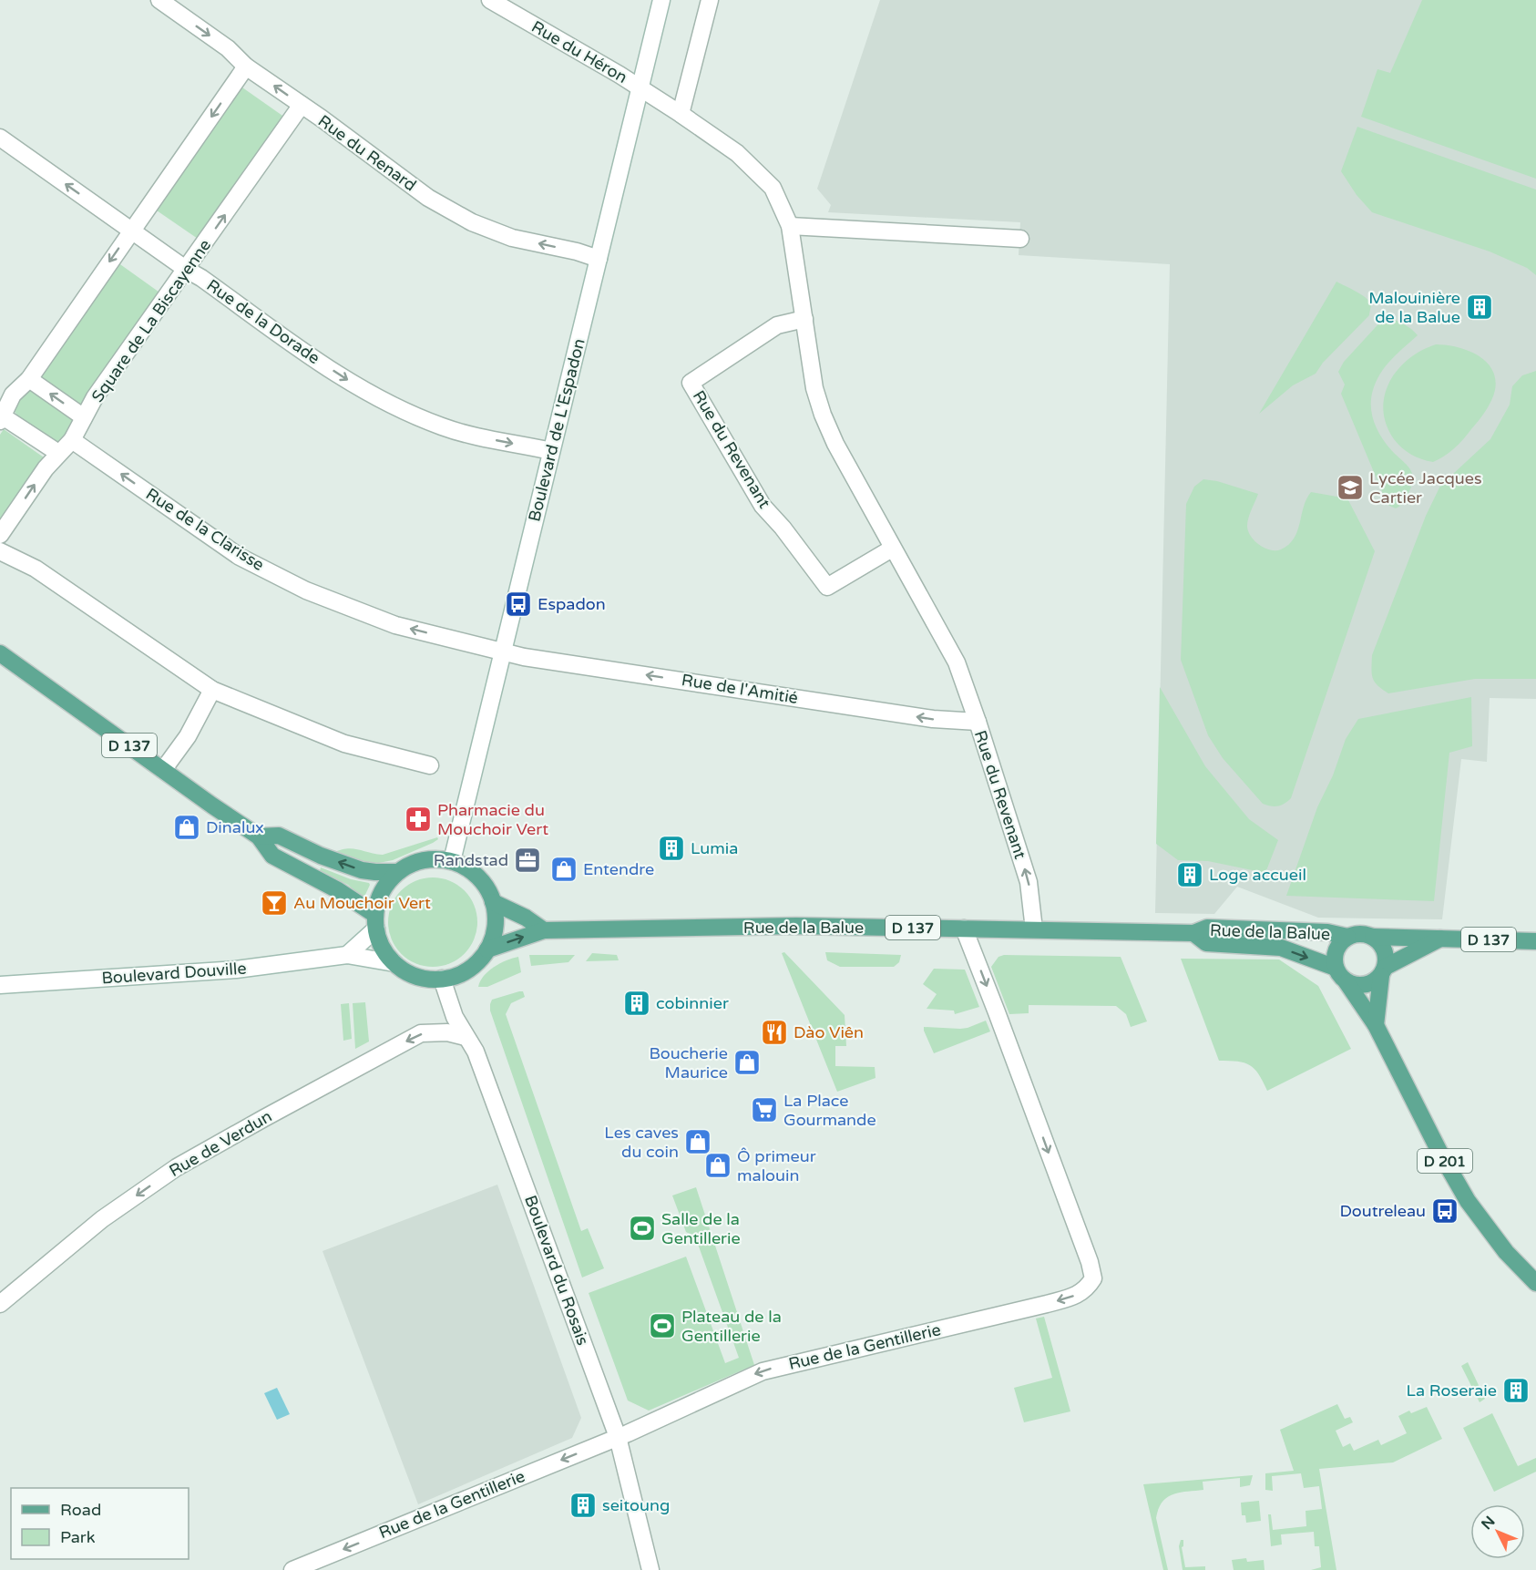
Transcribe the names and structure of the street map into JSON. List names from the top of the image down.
{
  "streets": {
    "main road": ["D 137", "Rue de la Balue", "D 201"],
    "street": [
      "Rue du Héron",
      "Rue du Renard",
      "Square de La Biscayenne",
      "Rue de la Dorade",
      "Boulevard de L'Espadon",
      "Rue du Revenant",
      "Rue de la Clarisse",
      "Rue de l'Amitié",
      "Boulevard Douville",
      "Rue de Verdun",
      "Boulevard du Rosais",
      "Rue de la Gentillerie"
    ]
  },
  "crossings": [
    ["Rue du Héron", "Boulevard de L'Espadon"],
    ["Rue du Héron", "Rue du Revenant"],
    ["Rue du Renard", "Square de La Biscayenne"],
    ["Rue du Renard", "Boulevard de L'Espadon"],
    ["Square de La Biscayenne", "Rue de la Dorade"],
    ["Square de La Biscayenne", "Rue de la Clarisse"],
    ["Rue de la Dorade", "Boulevard de L'Espadon"],
    ["Boulevard de L'Espadon", "Rue du Revenant"],
    ["Boulevard de L'Espadon", "Rue de la Clarisse"],
    ["Boulevard de L'Espadon", "Rue de l'Amitié"],
    ["Boulevard de L'Espadon", "D 137"],
    ["Boulevard de L'Espadon", "Rue de la Balue"],
    ["Boulevard de L'Espadon", "Boulevard Douville"],
    ["Boulevard de L'Espadon", "Boulevard du Rosais"],
    ["Rue du Revenant", "Rue de l'Amitié"],
    ["Rue du Revenant", "Rue de la Balue"],
    ["Rue de la Clarisse", "Rue de l'Amitié"],
    ["D 137", "Rue de la Balue"],
    ["D 137", "Boulevard Douville"],
    ["D 137", "D 201"],
    ["D 137", "Boulevard du Rosais"],
    ["Rue de la Balue", "Boulevard Douville"],
    ["Rue de la Balue", "D 201"],
    ["Rue de la Balue", "Boulevard du Rosais"],
    ["Rue de la Balue", "Rue de la Gentillerie"],
    ["Boulevard Douville", "Boulevard du Rosais"],
    ["Rue de Verdun", "Boulevard du Rosais"],
    ["Boulevard du Rosais", "Rue de la Gentillerie"]
  ],
  "one_way": ["Rue de l'Amitié", "Rue de Verdun"],
  "places": {
    "building": [
      "Malouinière de la Balue",
      "Lumia",
      "Loge accueil",
      "cobinnier",
      "La Roseraie",
      "seitoung"
    ],
    "school or university": ["Lycée Jacques Cartier"],
    "bus stop": ["Espadon", "Doutreleau"],
    "pharmacy": ["Pharmacie du Mouchoir Vert"],
    "shop": [
      "Dinalux",
      "Entendre",
      "Boucherie Maurice",
      "Les caves du coin",
      "Ô primeur malouin"
    ],
    "office": ["Randstad"],
    "bar": ["Au Mouchoir Vert"],
    "restaurant": ["Dào Viên"],
    "supermarket": ["La Place Gourmande"],
    "sports": ["Salle de la Gentillerie", "Plateau de la Gentillerie"]
  },
  "legend": ["Road", "Park"],
  "north": "top left"
}
